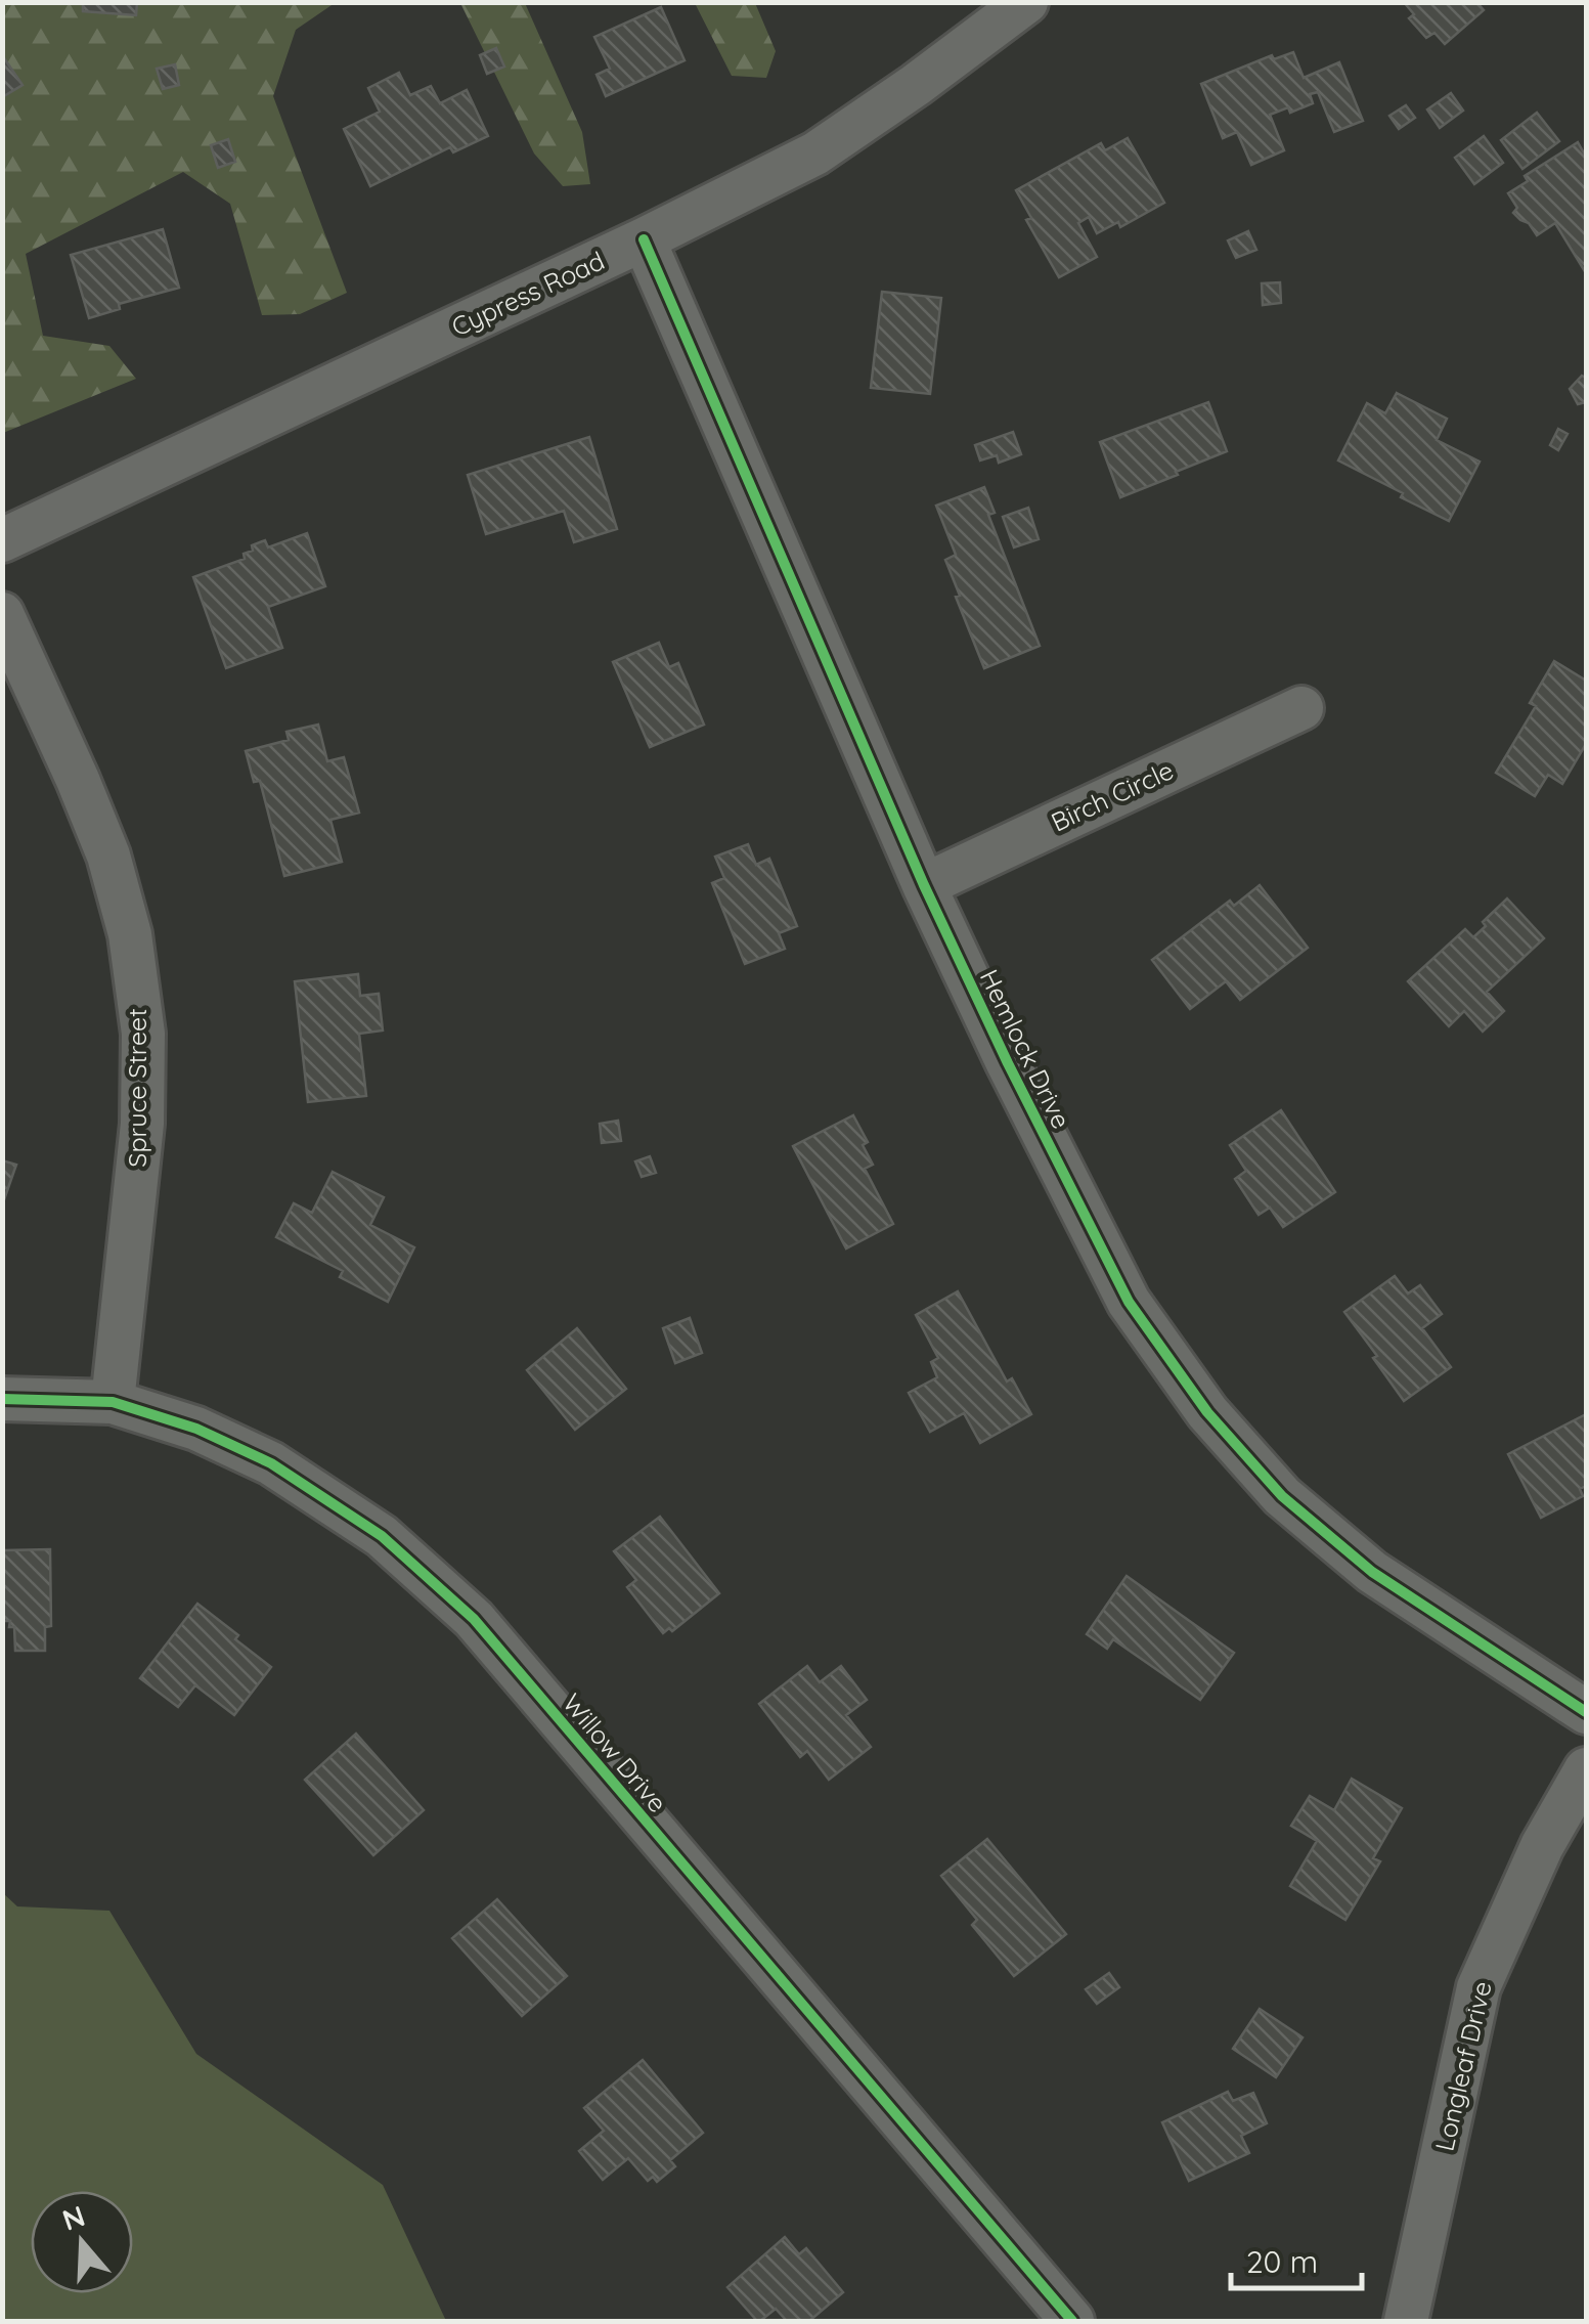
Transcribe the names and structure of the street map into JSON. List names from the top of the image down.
{
  "streets": {
    "street": [
      "Cypress Road",
      "Birch Circle",
      "Hemlock Drive",
      "Spruce Street",
      "Willow Drive",
      "Longleaf Drive"
    ]
  },
  "crossings": [
    ["Cypress Road", "Hemlock Drive"],
    ["Birch Circle", "Hemlock Drive"],
    ["Spruce Street", "Willow Drive"]
  ],
  "scale_bar": "20 m",
  "north": "top"
}
